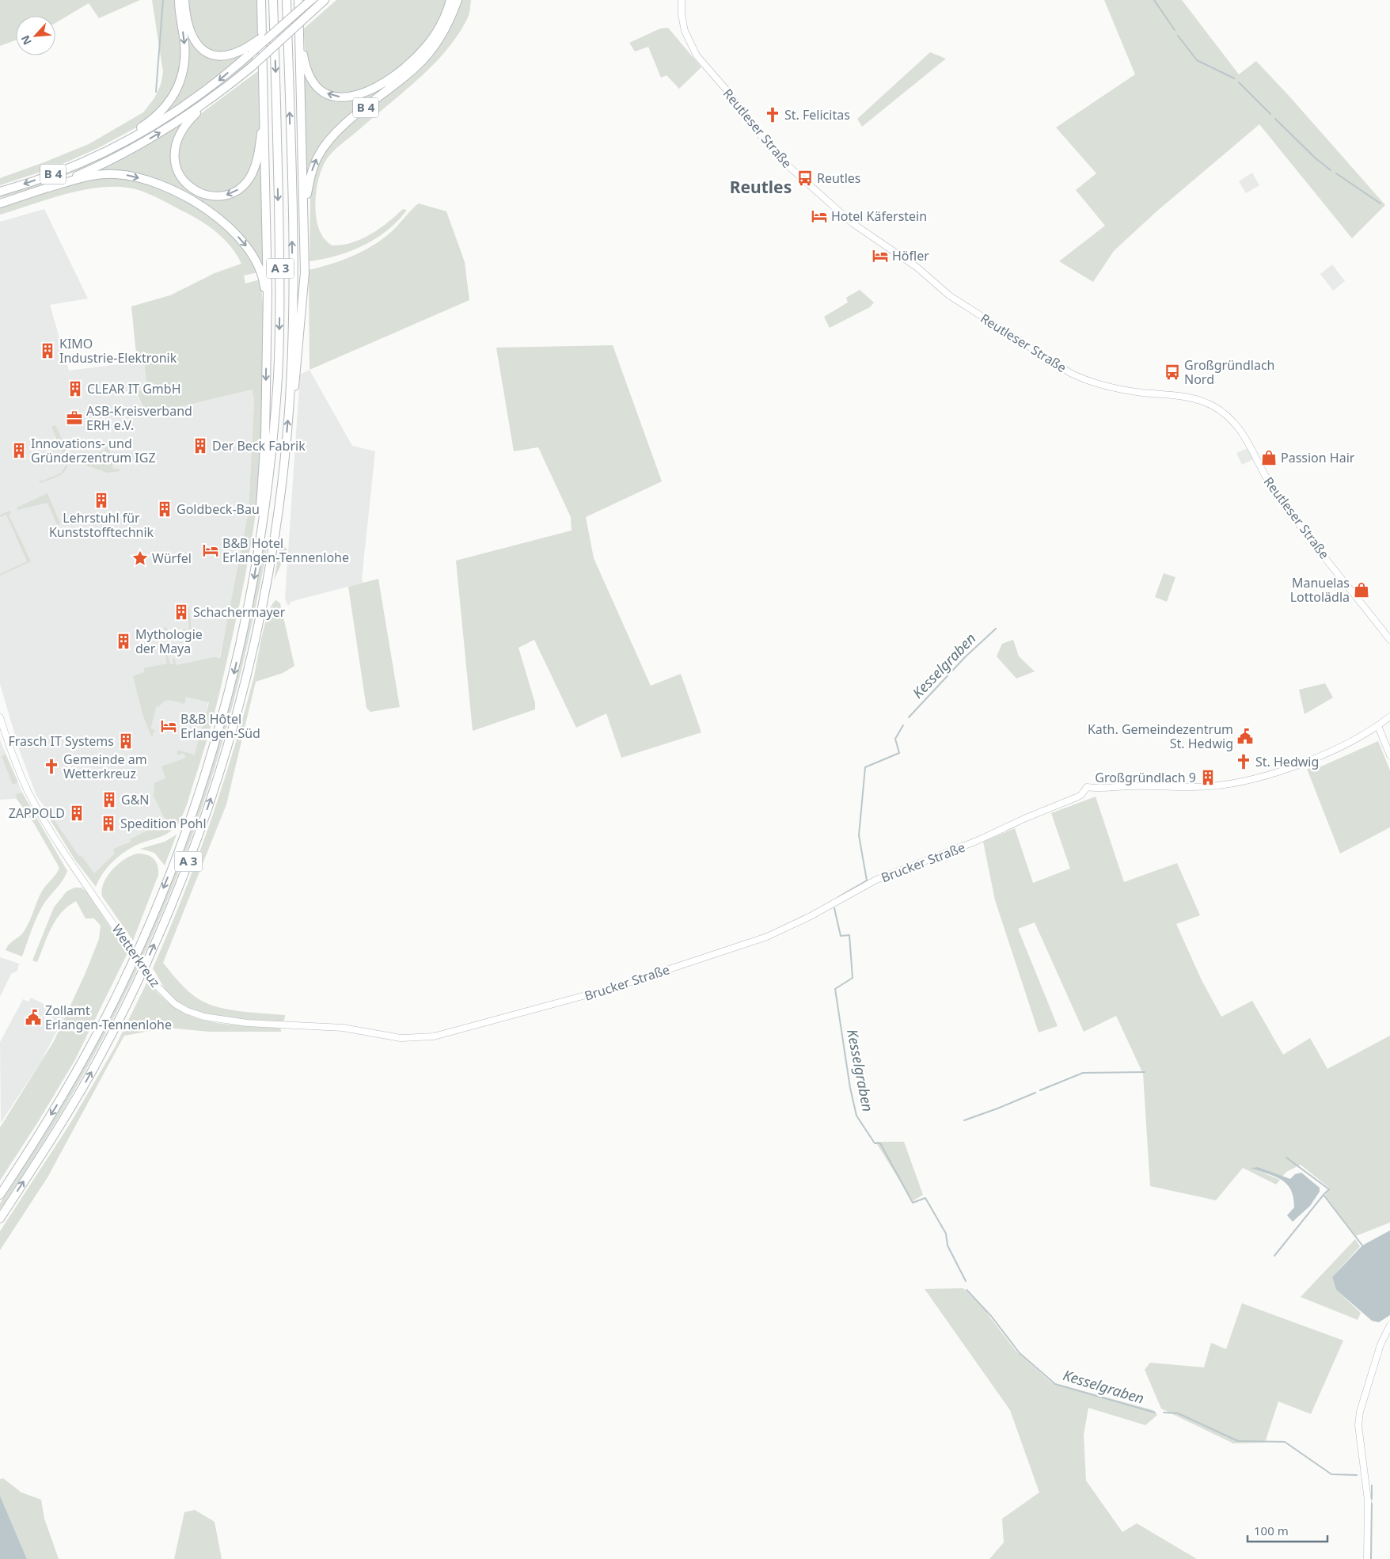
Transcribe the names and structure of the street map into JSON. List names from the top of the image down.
{
  "streets": {
    "highway": ["B 4", "A 3"],
    "street": ["Reutleser Straße", "Brucker Straße", "Wetterkreuz"]
  },
  "crossings": [
    ["B 4", "A 3"],
    ["Brucker Straße", "Wetterkreuz"]
  ],
  "districts": ["Reutles"],
  "water": ["Kesselgraben"],
  "places": {
    "church": ["St. Felicitas", "St. Hedwig", "Gemeinde am Wetterkreuz"],
    "bus stop": ["Reutles", "Großgründlach Nord"],
    "hotel": [
      "Hotel Käferstein",
      "Höfler",
      "B&B Hotel Erlangen-Tennenlohe",
      "B&B Hôtel Erlangen-Süd"
    ],
    "building": [
      "KIMO Industrie-Elektronik",
      "CLEAR IT GmbH",
      "Der Beck Fabrik",
      "Innovations- und Gründerzentrum IGZ",
      "Lehrstuhl für Kunststofftechnik",
      "Goldbeck-Bau",
      "Schachermayer",
      "Mythologie der Maya",
      "Frasch IT Systems",
      "Großgründlach 9",
      "G&N",
      "ZAPPOLD",
      "Spedition Pohl"
    ],
    "office": ["ASB-Kreisverband ERH e.V."],
    "shop": ["Passion Hair", "Manuelas Lottolädla"],
    "place": ["Würfel"],
    "public building": ["Kath. Gemeindezentrum St. Hedwig", "Zollamt Erlangen-Tennenlohe"]
  },
  "scale_bar": "100 m",
  "north": "bottom left"
}
